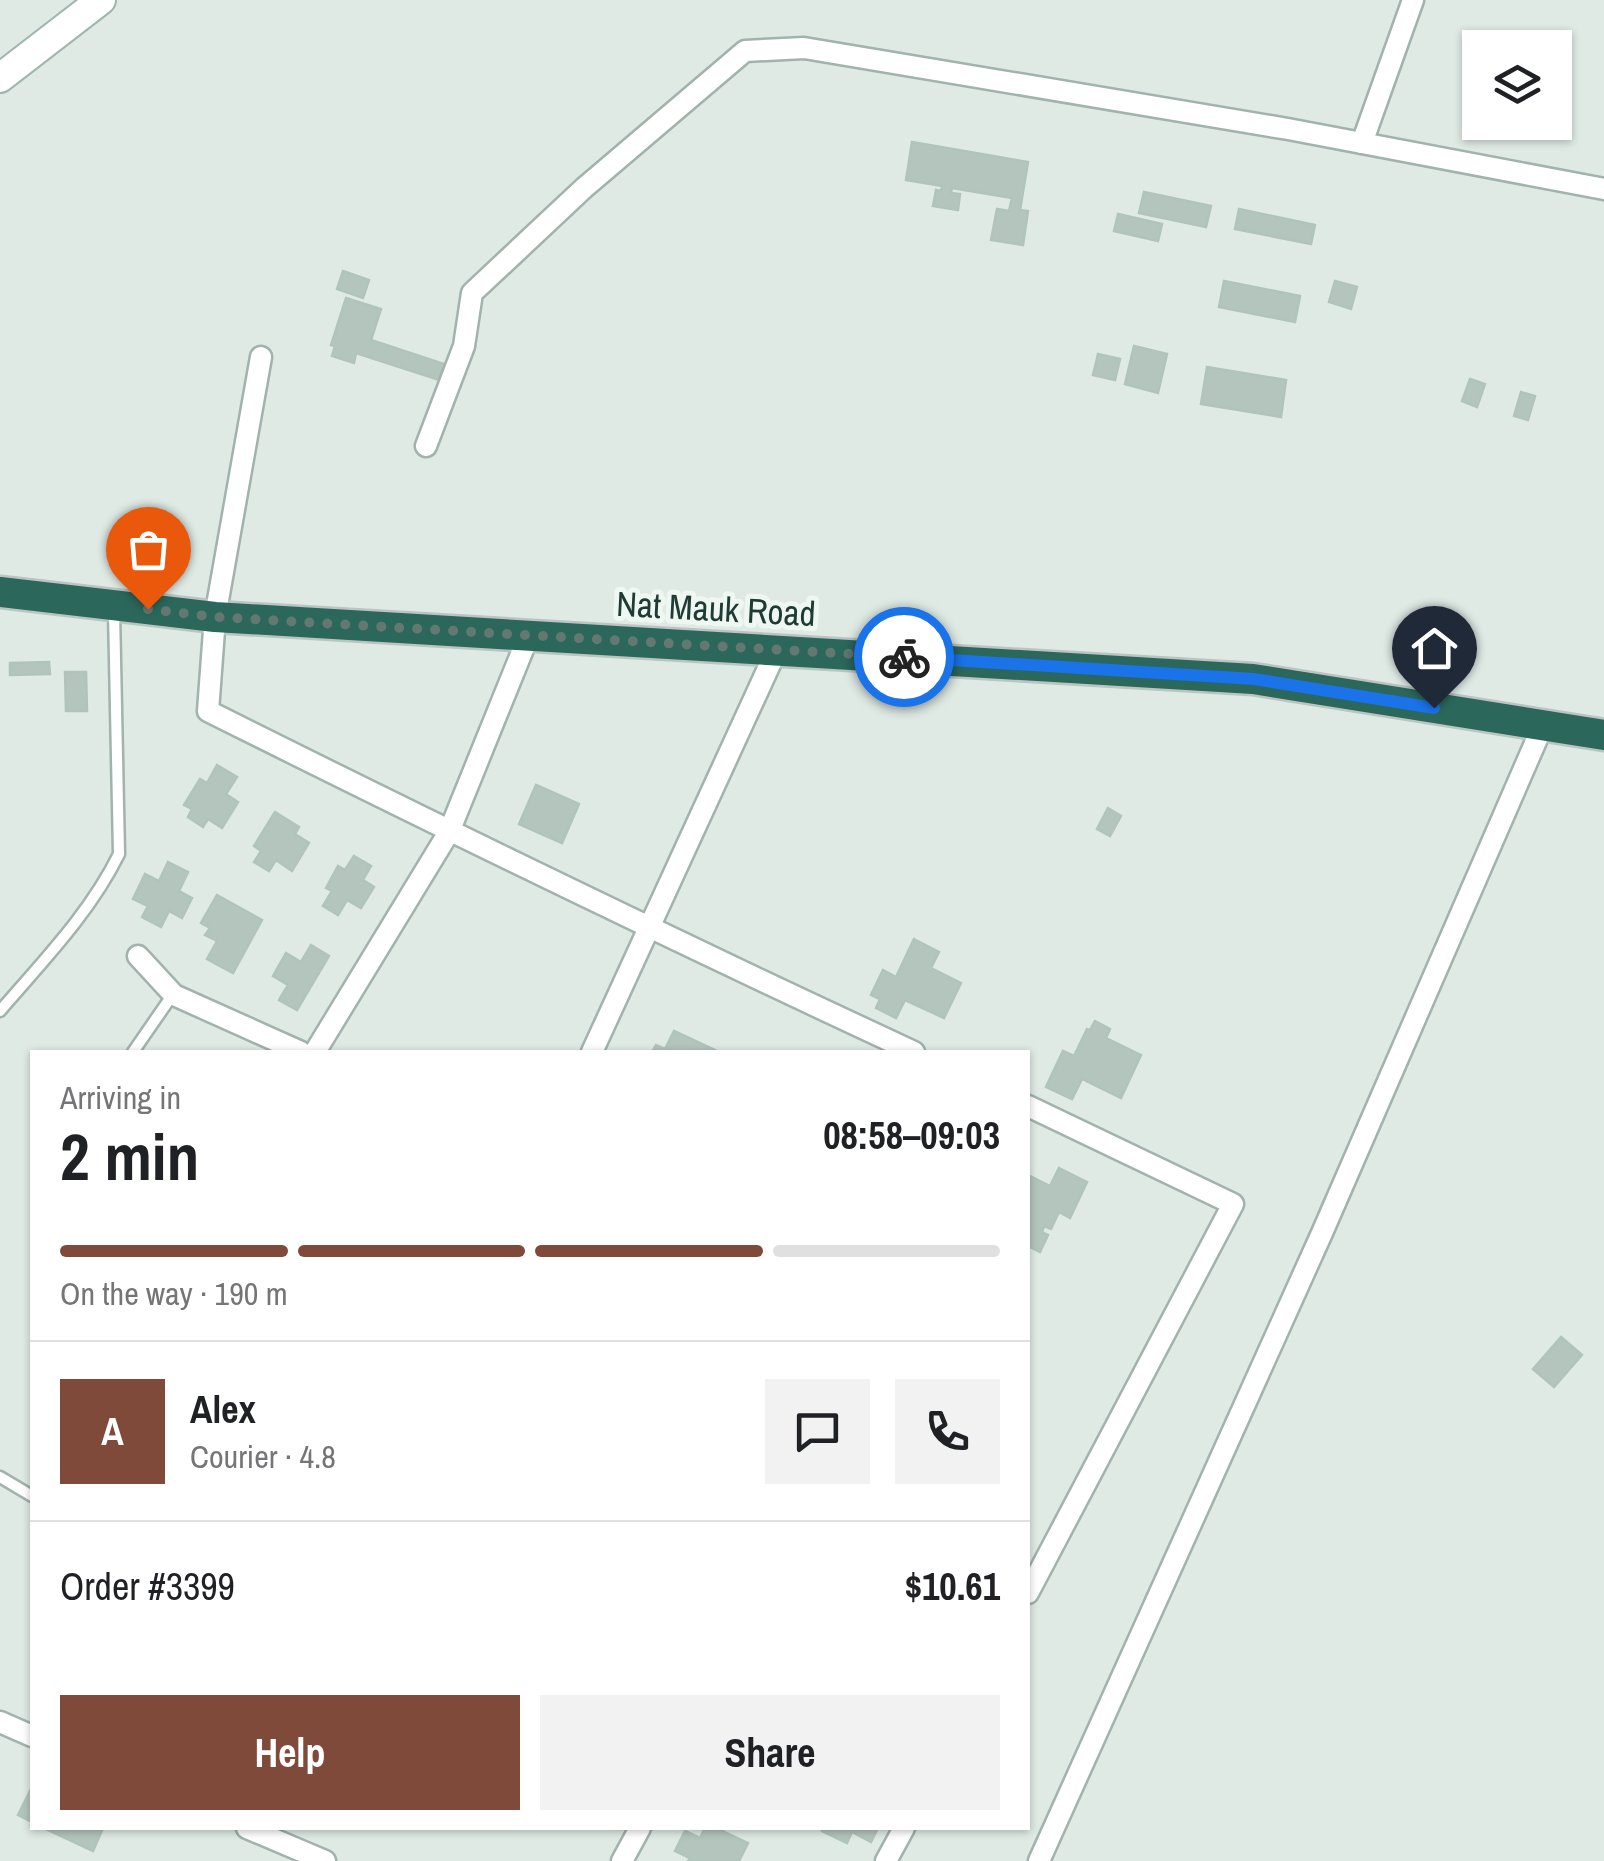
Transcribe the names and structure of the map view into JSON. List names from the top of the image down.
{
  "streets": {
    "highway": ["Nat Mauk Road"]
  },
  "page": {
    "heading": ["2 min", "Arriving in", "08:58–09:03"],
    "panel": [
      "Alex",
      "Courier · 4.8",
      "Order #3399",
      "$10.61"
    ],
    "bar": "On the way · 190 m",
    "round": "A",
    "buttons": ["Help", "Share"]
  }
}
